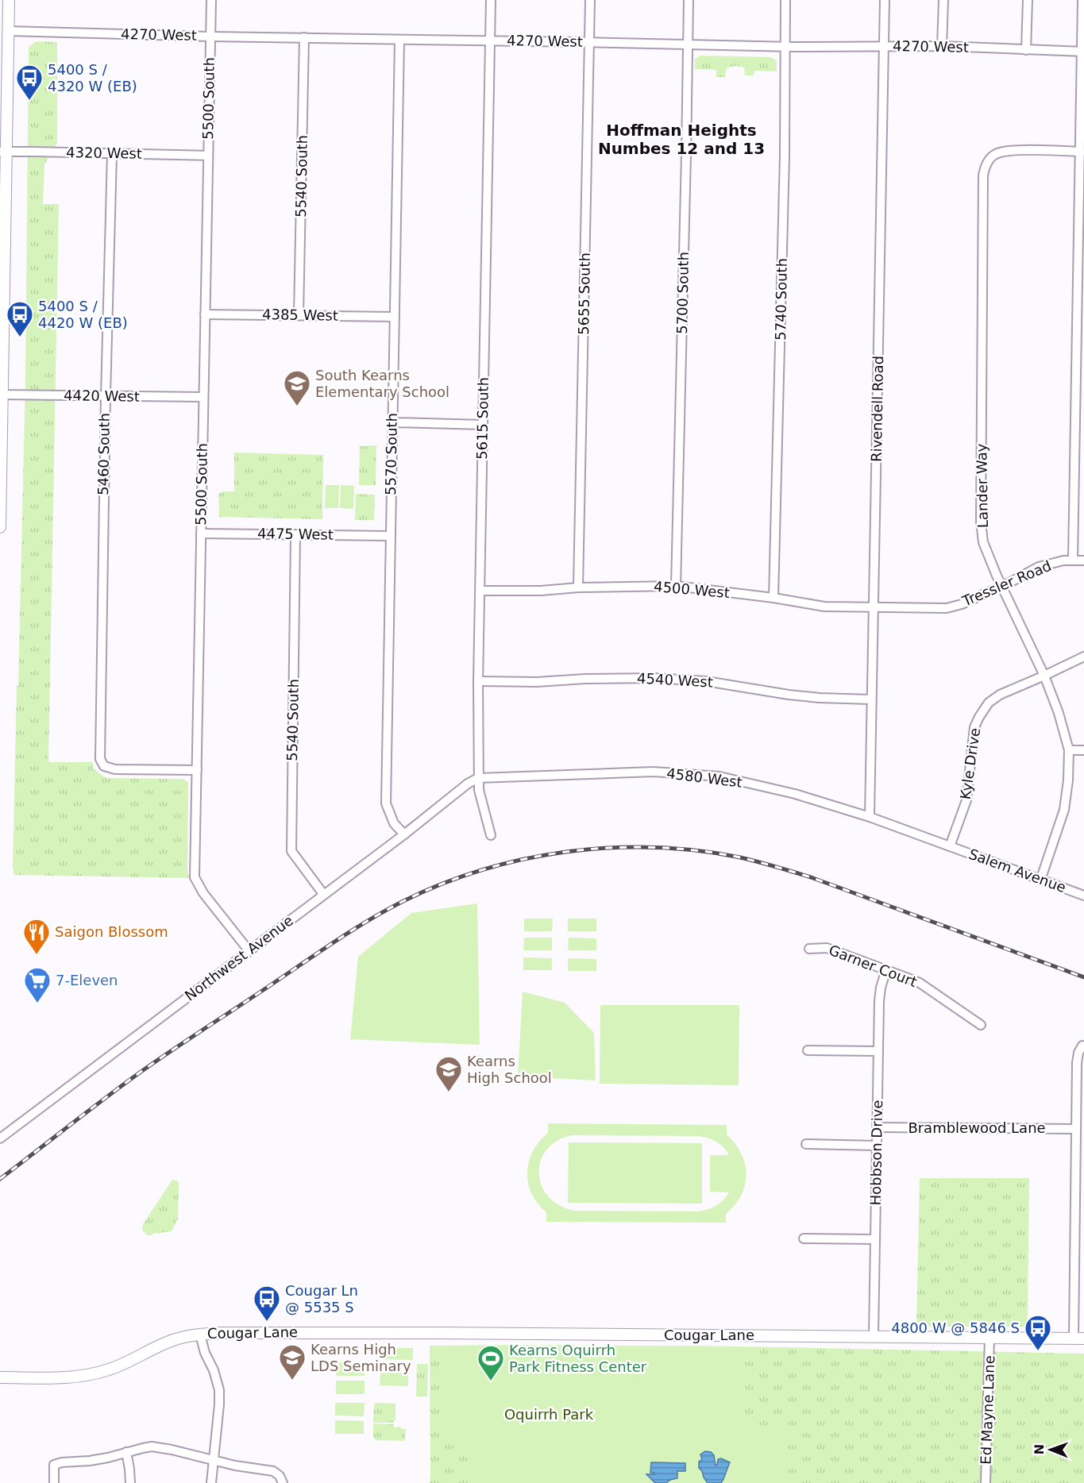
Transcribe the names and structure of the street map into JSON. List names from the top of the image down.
{
  "streets": {
    "main road": ["Cougar Lane"],
    "street": [
      "4270 West",
      "5500 South",
      "4320 West",
      "5540 South",
      "5700 South",
      "5655 South",
      "5740 South",
      "4385 West",
      "4420 West",
      "Rivendell Road",
      "5615 South",
      "5460 South",
      "5570 South",
      "Lander Way",
      "4475 West",
      "Tressler Road",
      "4500 West",
      "4540 West",
      "Kyle Drive",
      "4580 West",
      "Salem Avenue",
      "Northwest Avenue",
      "Garner Court",
      "Bramblewood Lane",
      "Hobbson Drive",
      "Ed Mayne Lane"
    ]
  },
  "crossings": [
    ["4270 West", "5500 South"],
    ["4270 West", "5540 South"],
    ["4270 West", "5700 South"],
    ["4270 West", "5655 South"],
    ["4270 West", "5740 South"],
    ["4270 West", "Rivendell Road"],
    ["4270 West", "5615 South"],
    ["4270 West", "5570 South"],
    ["5500 South", "4320 West"],
    ["5500 South", "4385 West"],
    ["5500 South", "4420 West"],
    ["5500 South", "5460 South"],
    ["5500 South", "4475 West"],
    ["5500 South", "Northwest Avenue"],
    ["4320 West", "5460 South"],
    ["5540 South", "4385 West"],
    ["5540 South", "4475 West"],
    ["5540 South", "Northwest Avenue"],
    ["5700 South", "4500 West"],
    ["5655 South", "4500 West"],
    ["5740 South", "4500 West"],
    ["4385 West", "5570 South"],
    ["4420 West", "5460 South"],
    ["Rivendell Road", "Tressler Road"],
    ["Rivendell Road", "4500 West"],
    ["Rivendell Road", "4540 West"],
    ["Rivendell Road", "4580 West"],
    ["5615 South", "4500 West"],
    ["5615 South", "4540 West"],
    ["5615 South", "4580 West"],
    ["5615 South", "Northwest Avenue"],
    ["5570 South", "4475 West"],
    ["5570 South", "Northwest Avenue"],
    ["Lander Way", "Tressler Road"],
    ["Lander Way", "Kyle Drive"],
    ["Lander Way", "Salem Avenue"],
    ["Tressler Road", "4500 West"],
    ["Kyle Drive", "4580 West"],
    ["Kyle Drive", "Salem Avenue"],
    ["4580 West", "Salem Avenue"],
    ["4580 West", "Northwest Avenue"],
    ["Garner Court", "Hobbson Drive"],
    ["Bramblewood Lane", "Hobbson Drive"],
    ["Hobbson Drive", "Cougar Lane"],
    ["Cougar Lane", "Ed Mayne Lane"]
  ],
  "districts": ["Hoffman Heights Numbes 12 and 13"],
  "parks": ["Oquirrh Park"],
  "places": {
    "bus stop": [
      "5400 S / 4320 W (EB)",
      "5400 S / 4420 W (EB)",
      "Cougar Ln @ 5535 S",
      "4800 W @ 5846 S"
    ],
    "school or university": ["South Kearns Elementary School", "Kearns High School", "Kearns High LDS Seminary"],
    "restaurant": ["Saigon Blossom"],
    "supermarket": ["7-Eleven"],
    "sports": ["Kearns Oquirrh Park Fitness Center"]
  },
  "north": "left"
}
